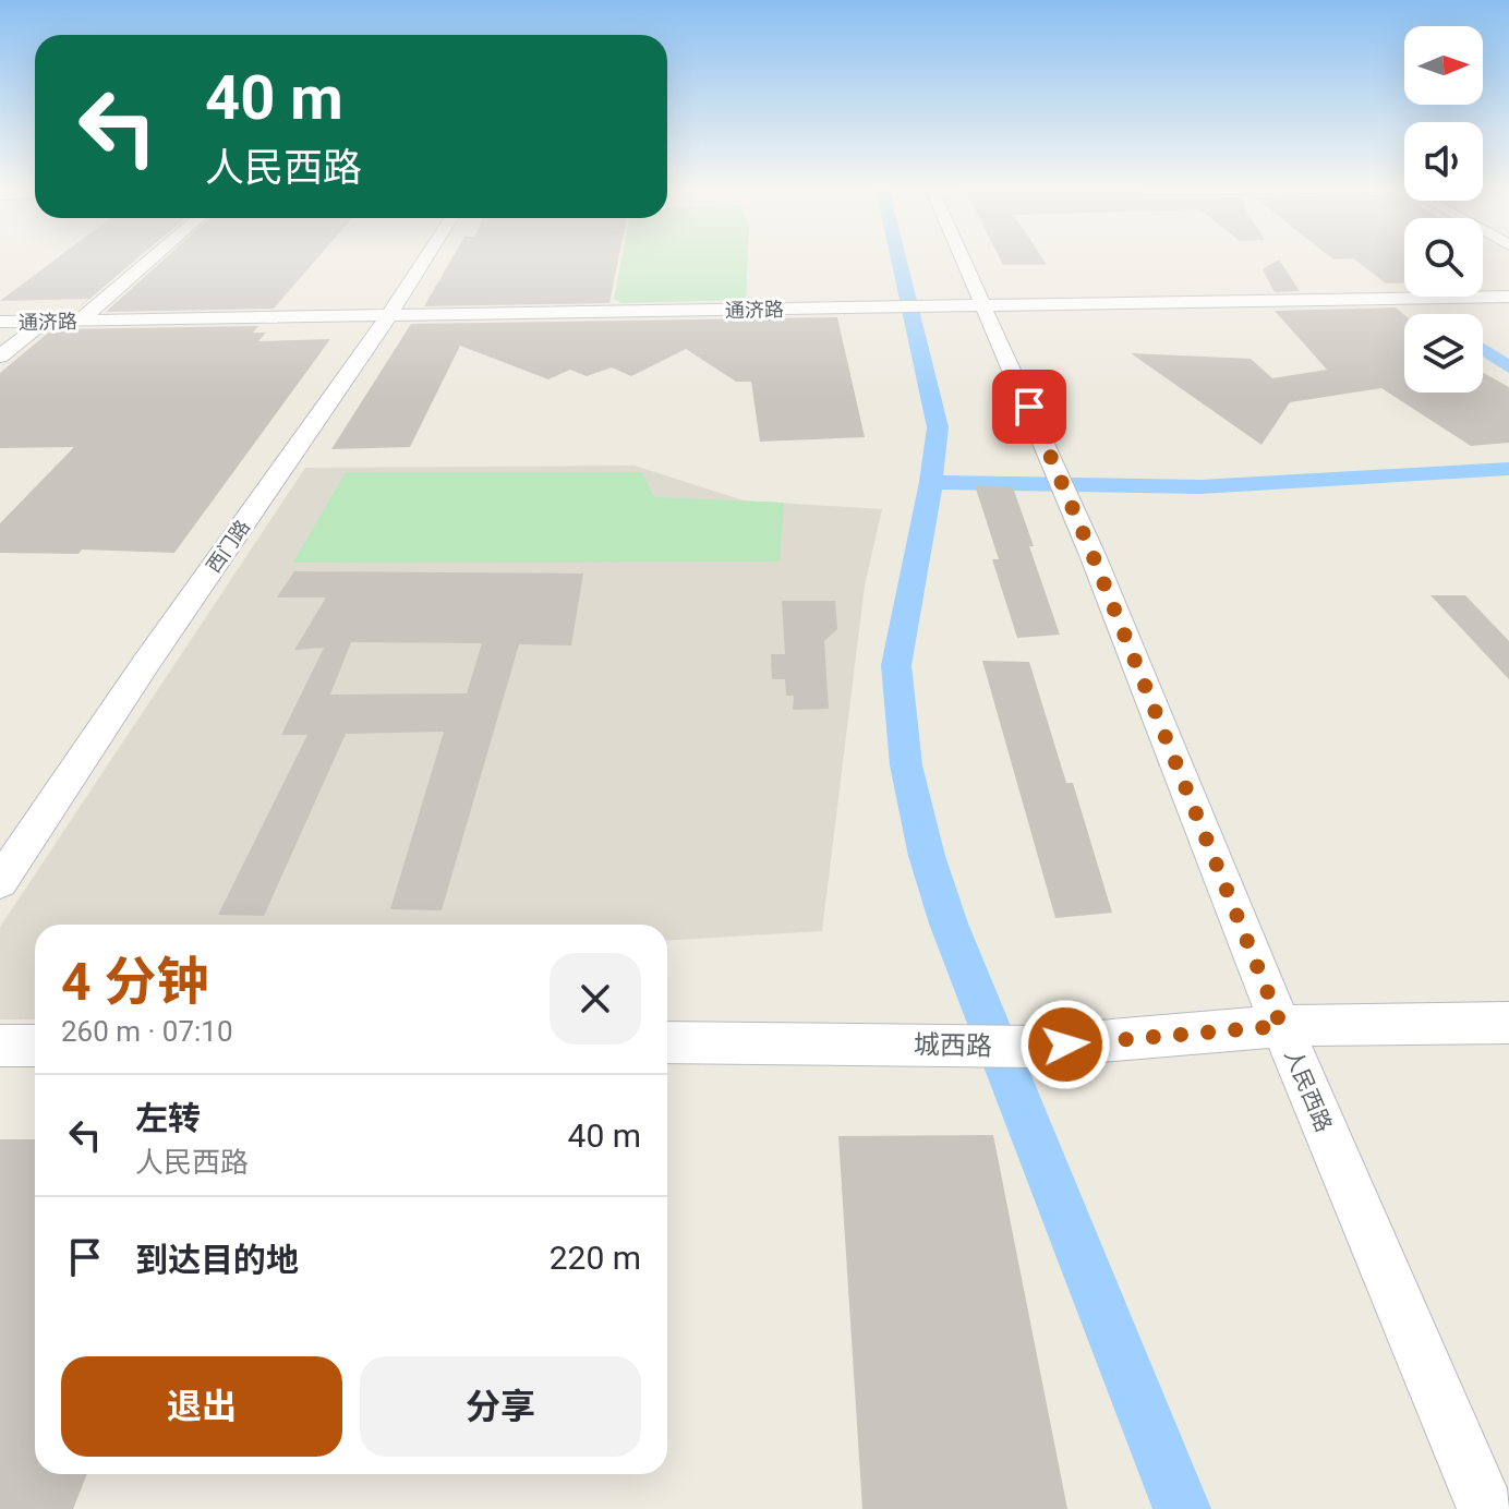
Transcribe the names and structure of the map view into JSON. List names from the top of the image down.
{
  "streets": {
    "street": [
      "通济路",
      "西门路",
      "城西路",
      "人民西路"
    ]
  },
  "crossings": [
    ["通济路", "西门路"],
    ["通济路", "人民西路"],
    ["城西路", "人民西路"]
  ],
  "north": "right",
  "page": {
    "turn": ["40 m", "人民西路"],
    "heading": ["4 分钟", "260 m · 07:10"],
    "list": [
      {
        "name": "左转",
        "note": "人民西路",
        "value": "40 m"
      },
      {
        "name": "到达目的地",
        "value": "220 m"
      }
    ],
    "buttons": ["退出", "分享"]
  }
}
